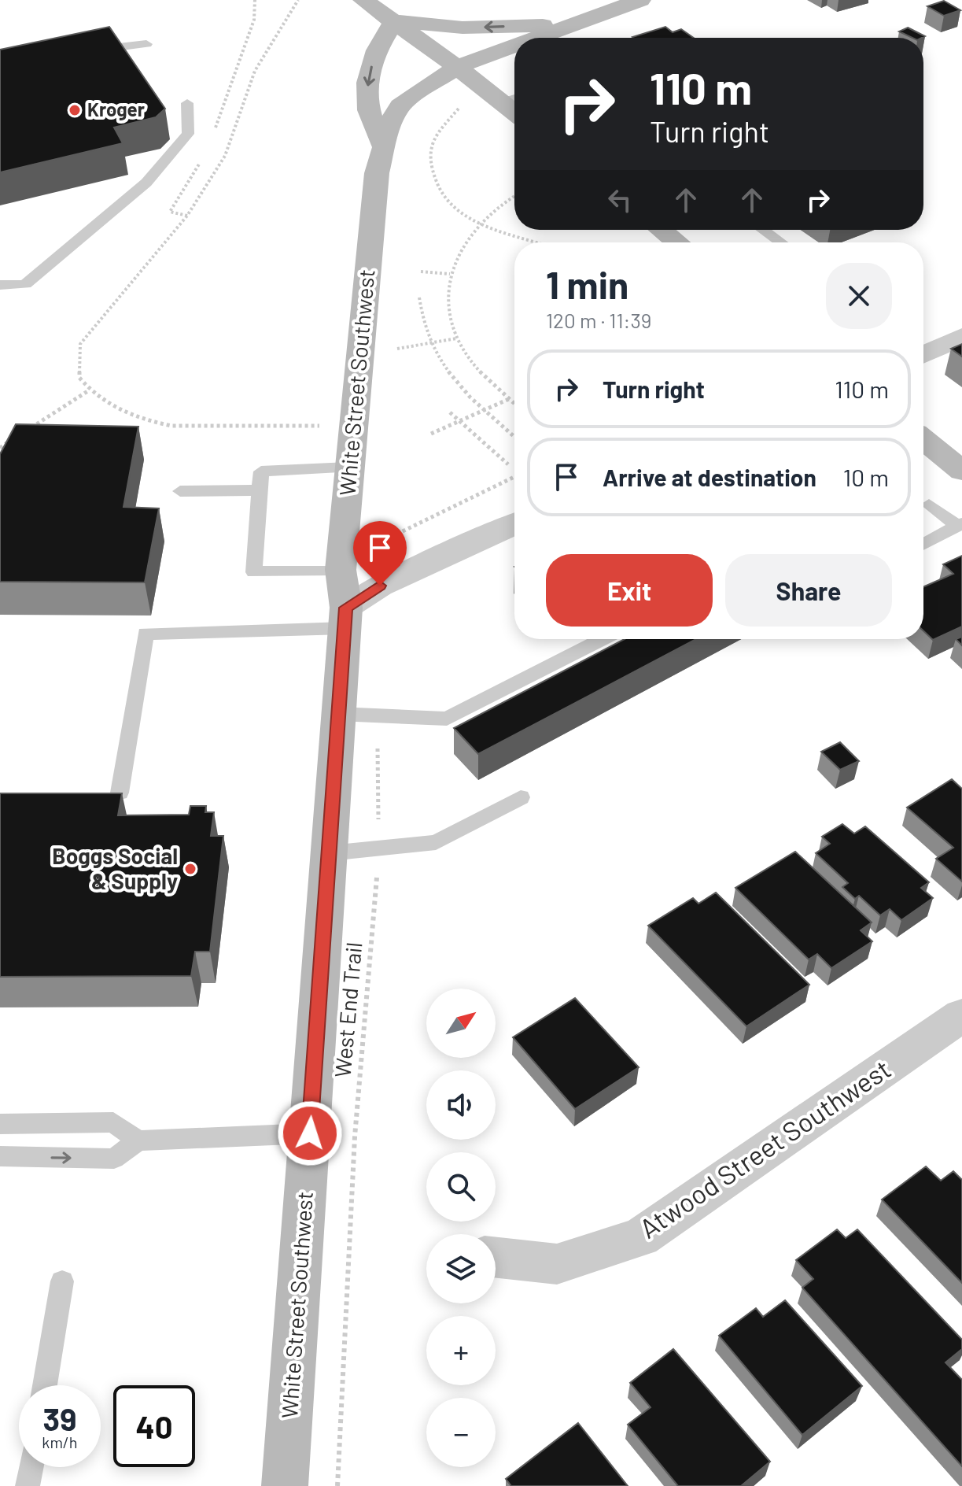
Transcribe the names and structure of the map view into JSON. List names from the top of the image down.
{
  "streets": {
    "street": ["White Street Southwest", "Atwood Street Southwest"],
    "path": ["West End Trail"]
  },
  "places": ["Kroger", "Boggs Social & Supply"],
  "north": "top right",
  "page": {
    "turn": ["110 m", "Turn right"],
    "heading": ["1 min", "120 m · 11:39"],
    "list": [
      {
        "name": "Turn right",
        "value": "110 m"
      },
      {
        "name": "Arrive at destination",
        "value": "10 m"
      }
    ],
    "buttons": ["Exit", "Share"],
    "map_buttons": ["+", "−"],
    "speed": "39 km/h",
    "limit": "40"
  }
}
